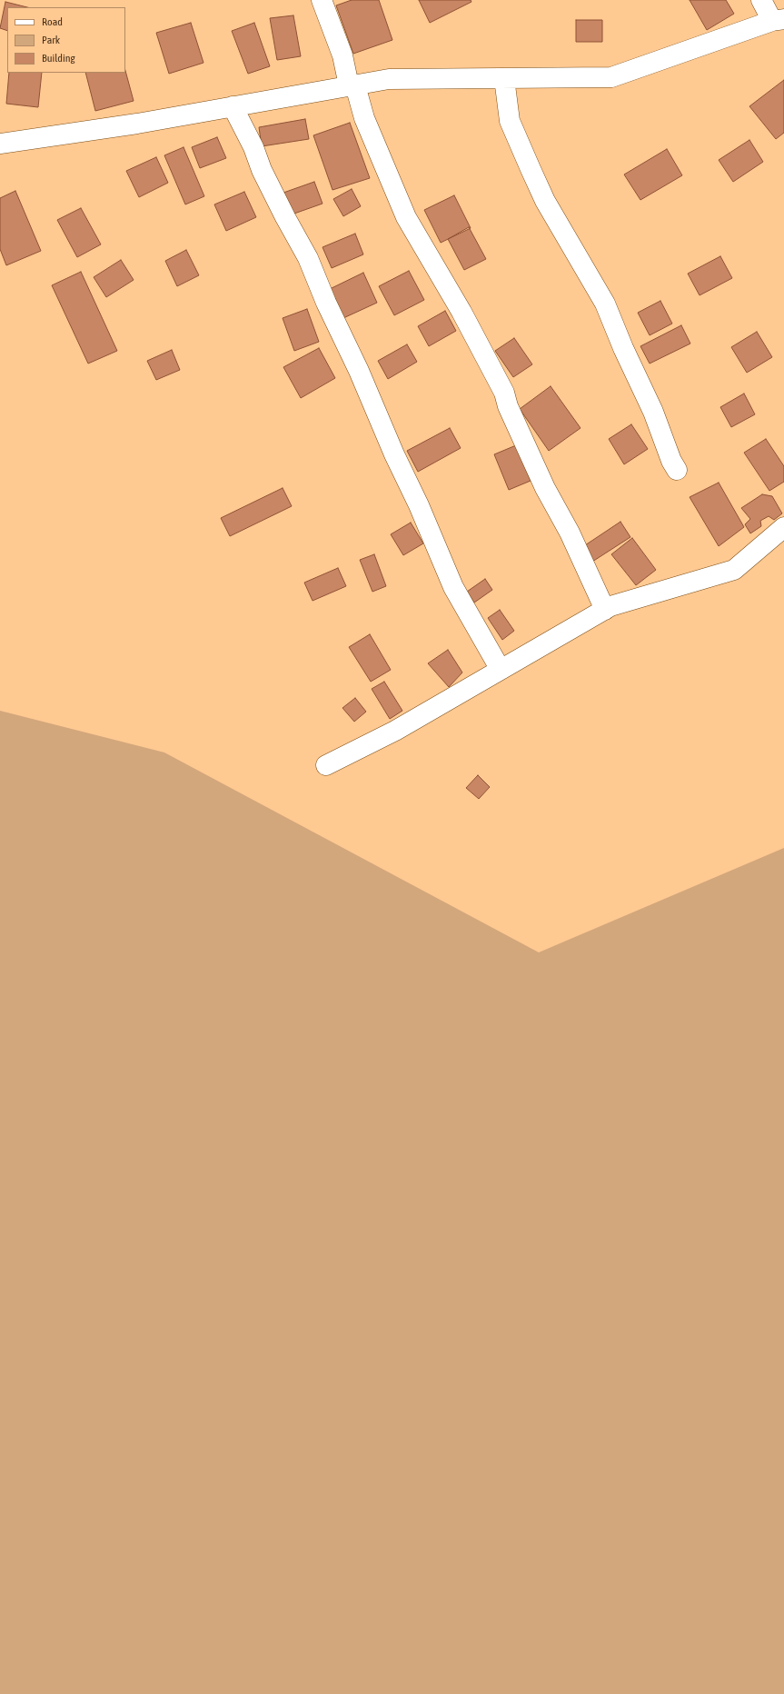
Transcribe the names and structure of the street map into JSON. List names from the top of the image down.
{
  "legend": ["Road", "Park", "Building"]
}
